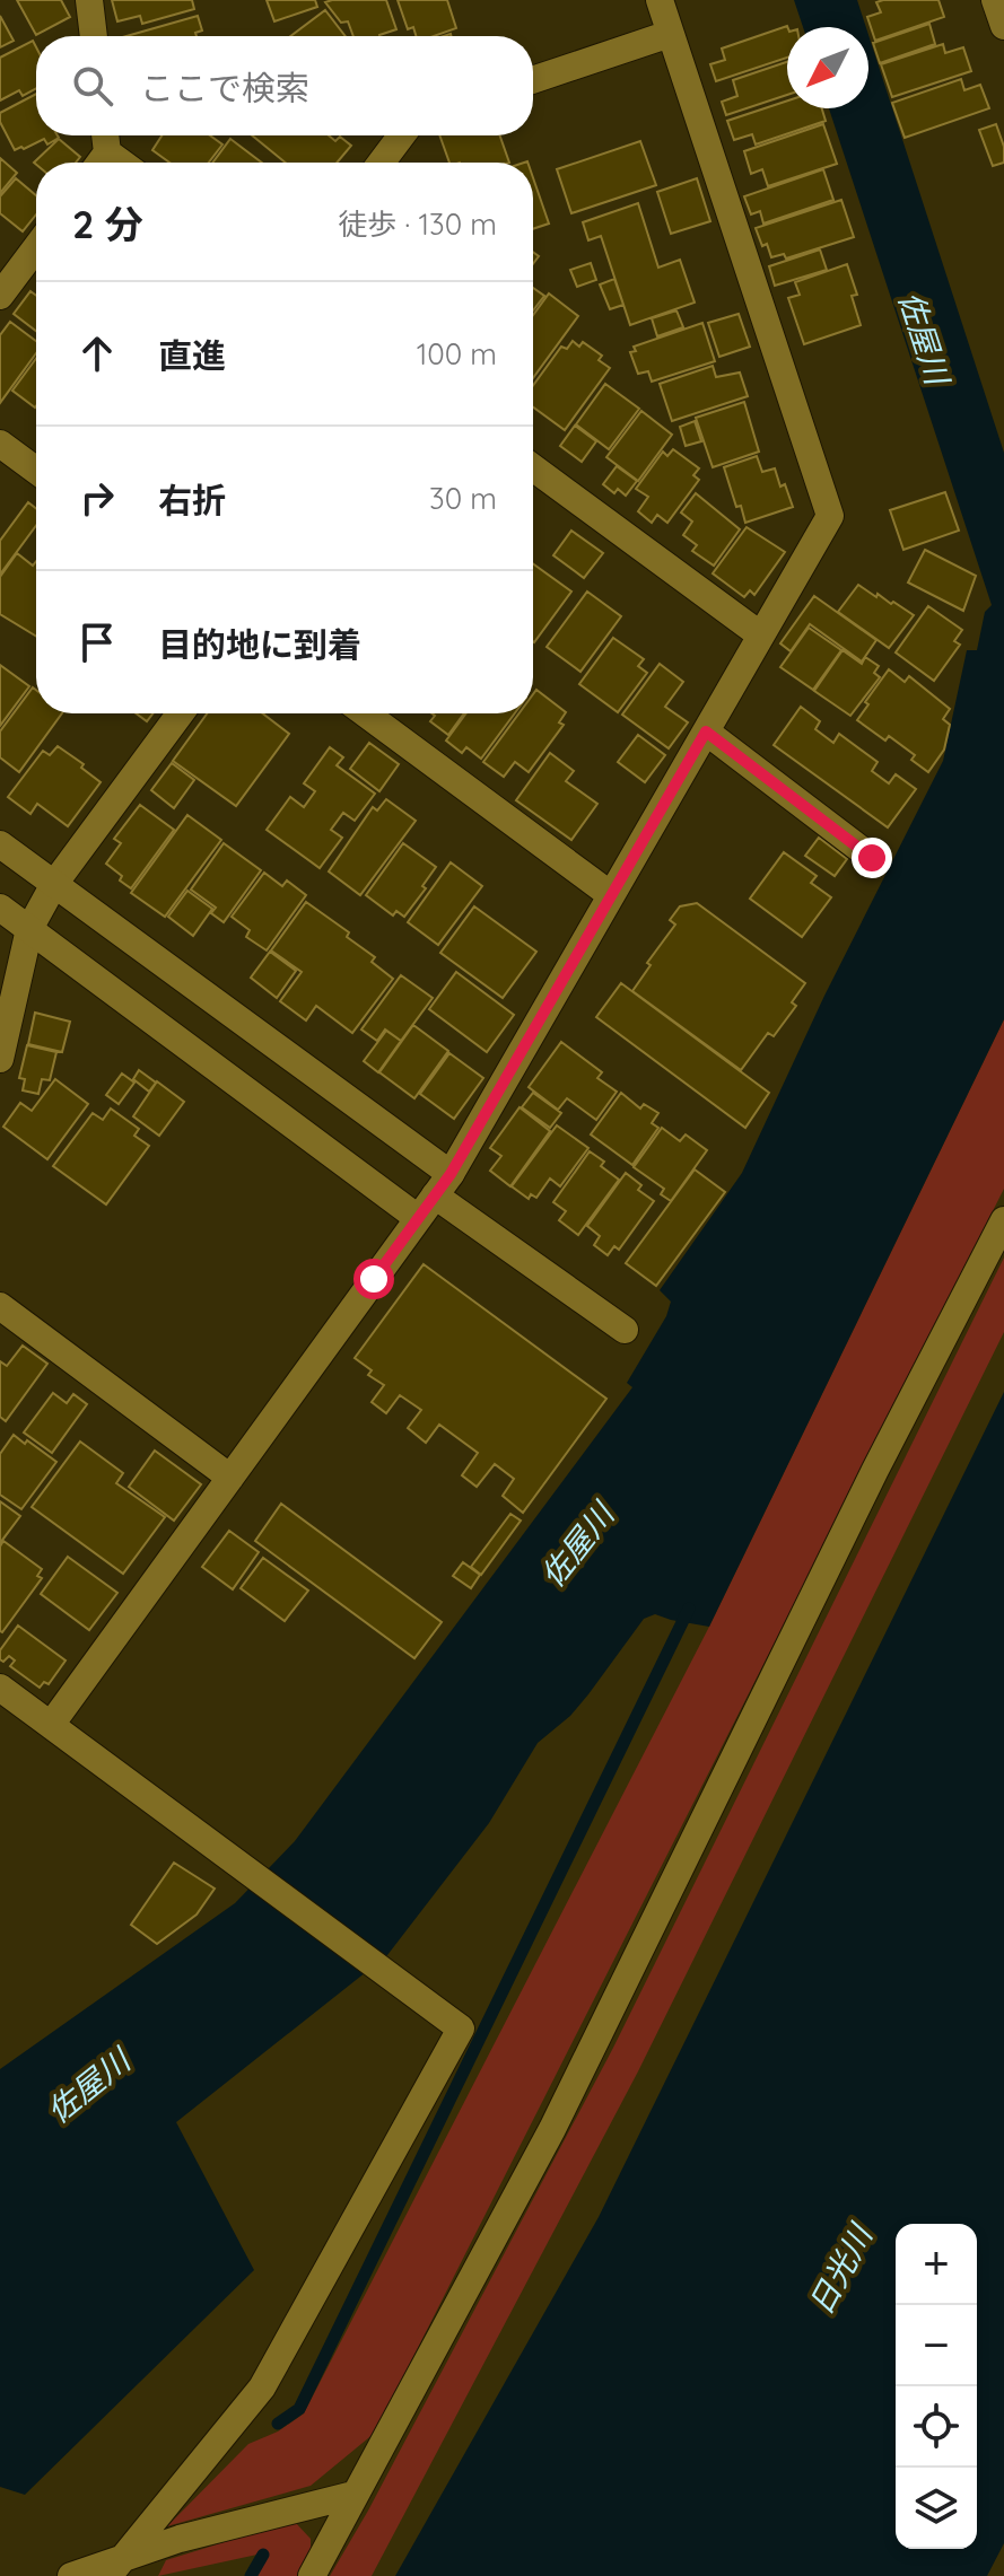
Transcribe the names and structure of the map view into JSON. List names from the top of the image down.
{
  "water": ["佐屋川", "日光川"],
  "north": "bottom left",
  "page": {
    "search": "ここで検索",
    "heading": ["2 分", "徒歩 · 130 m"],
    "list": [
      ["直進", "100 m"],
      ["右折", "30 m"],
      "目的地に到着"
    ],
    "map_buttons": ["+", "−"]
  }
}
